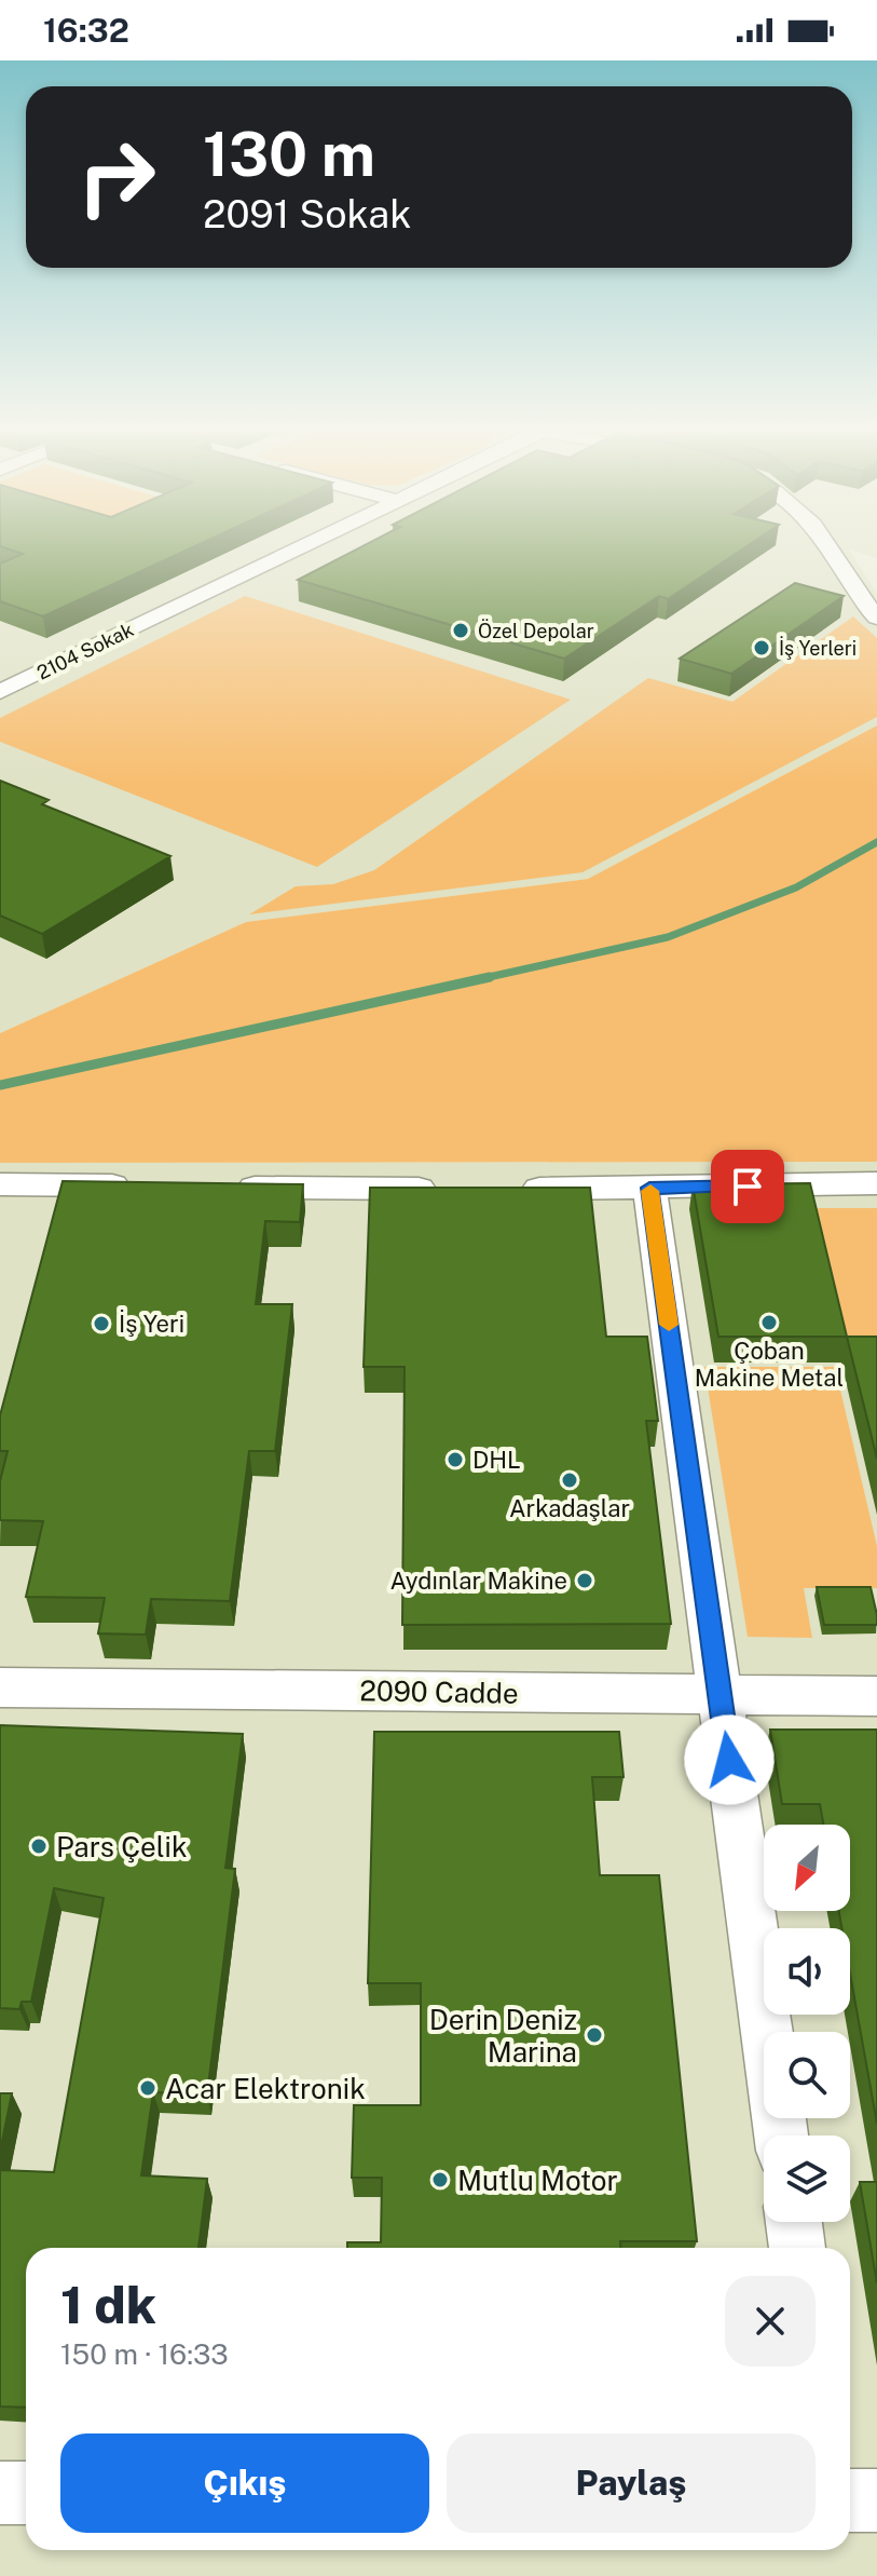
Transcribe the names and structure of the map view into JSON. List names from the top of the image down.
{
  "streets": {
    "street": ["2104 Sokak", "2090 Cadde"]
  },
  "places": [
    "Özel Depolar",
    "İş Yerleri",
    "Çoban Makine Metal",
    "İş Yeri",
    "DHL",
    "Arkadaşlar",
    "Aydınlar Makine",
    "Pars Çelik",
    "Derin Deniz Marina",
    "Acar Elektronik",
    "Mutlu Motor"
  ],
  "north": "bottom left",
  "page": {
    "status": "16:32",
    "turn": ["130 m", "2091 Sokak"],
    "heading": ["1 dk", "150 m · 16:33"],
    "buttons": ["Çıkış", "Paylaş"]
  }
}
